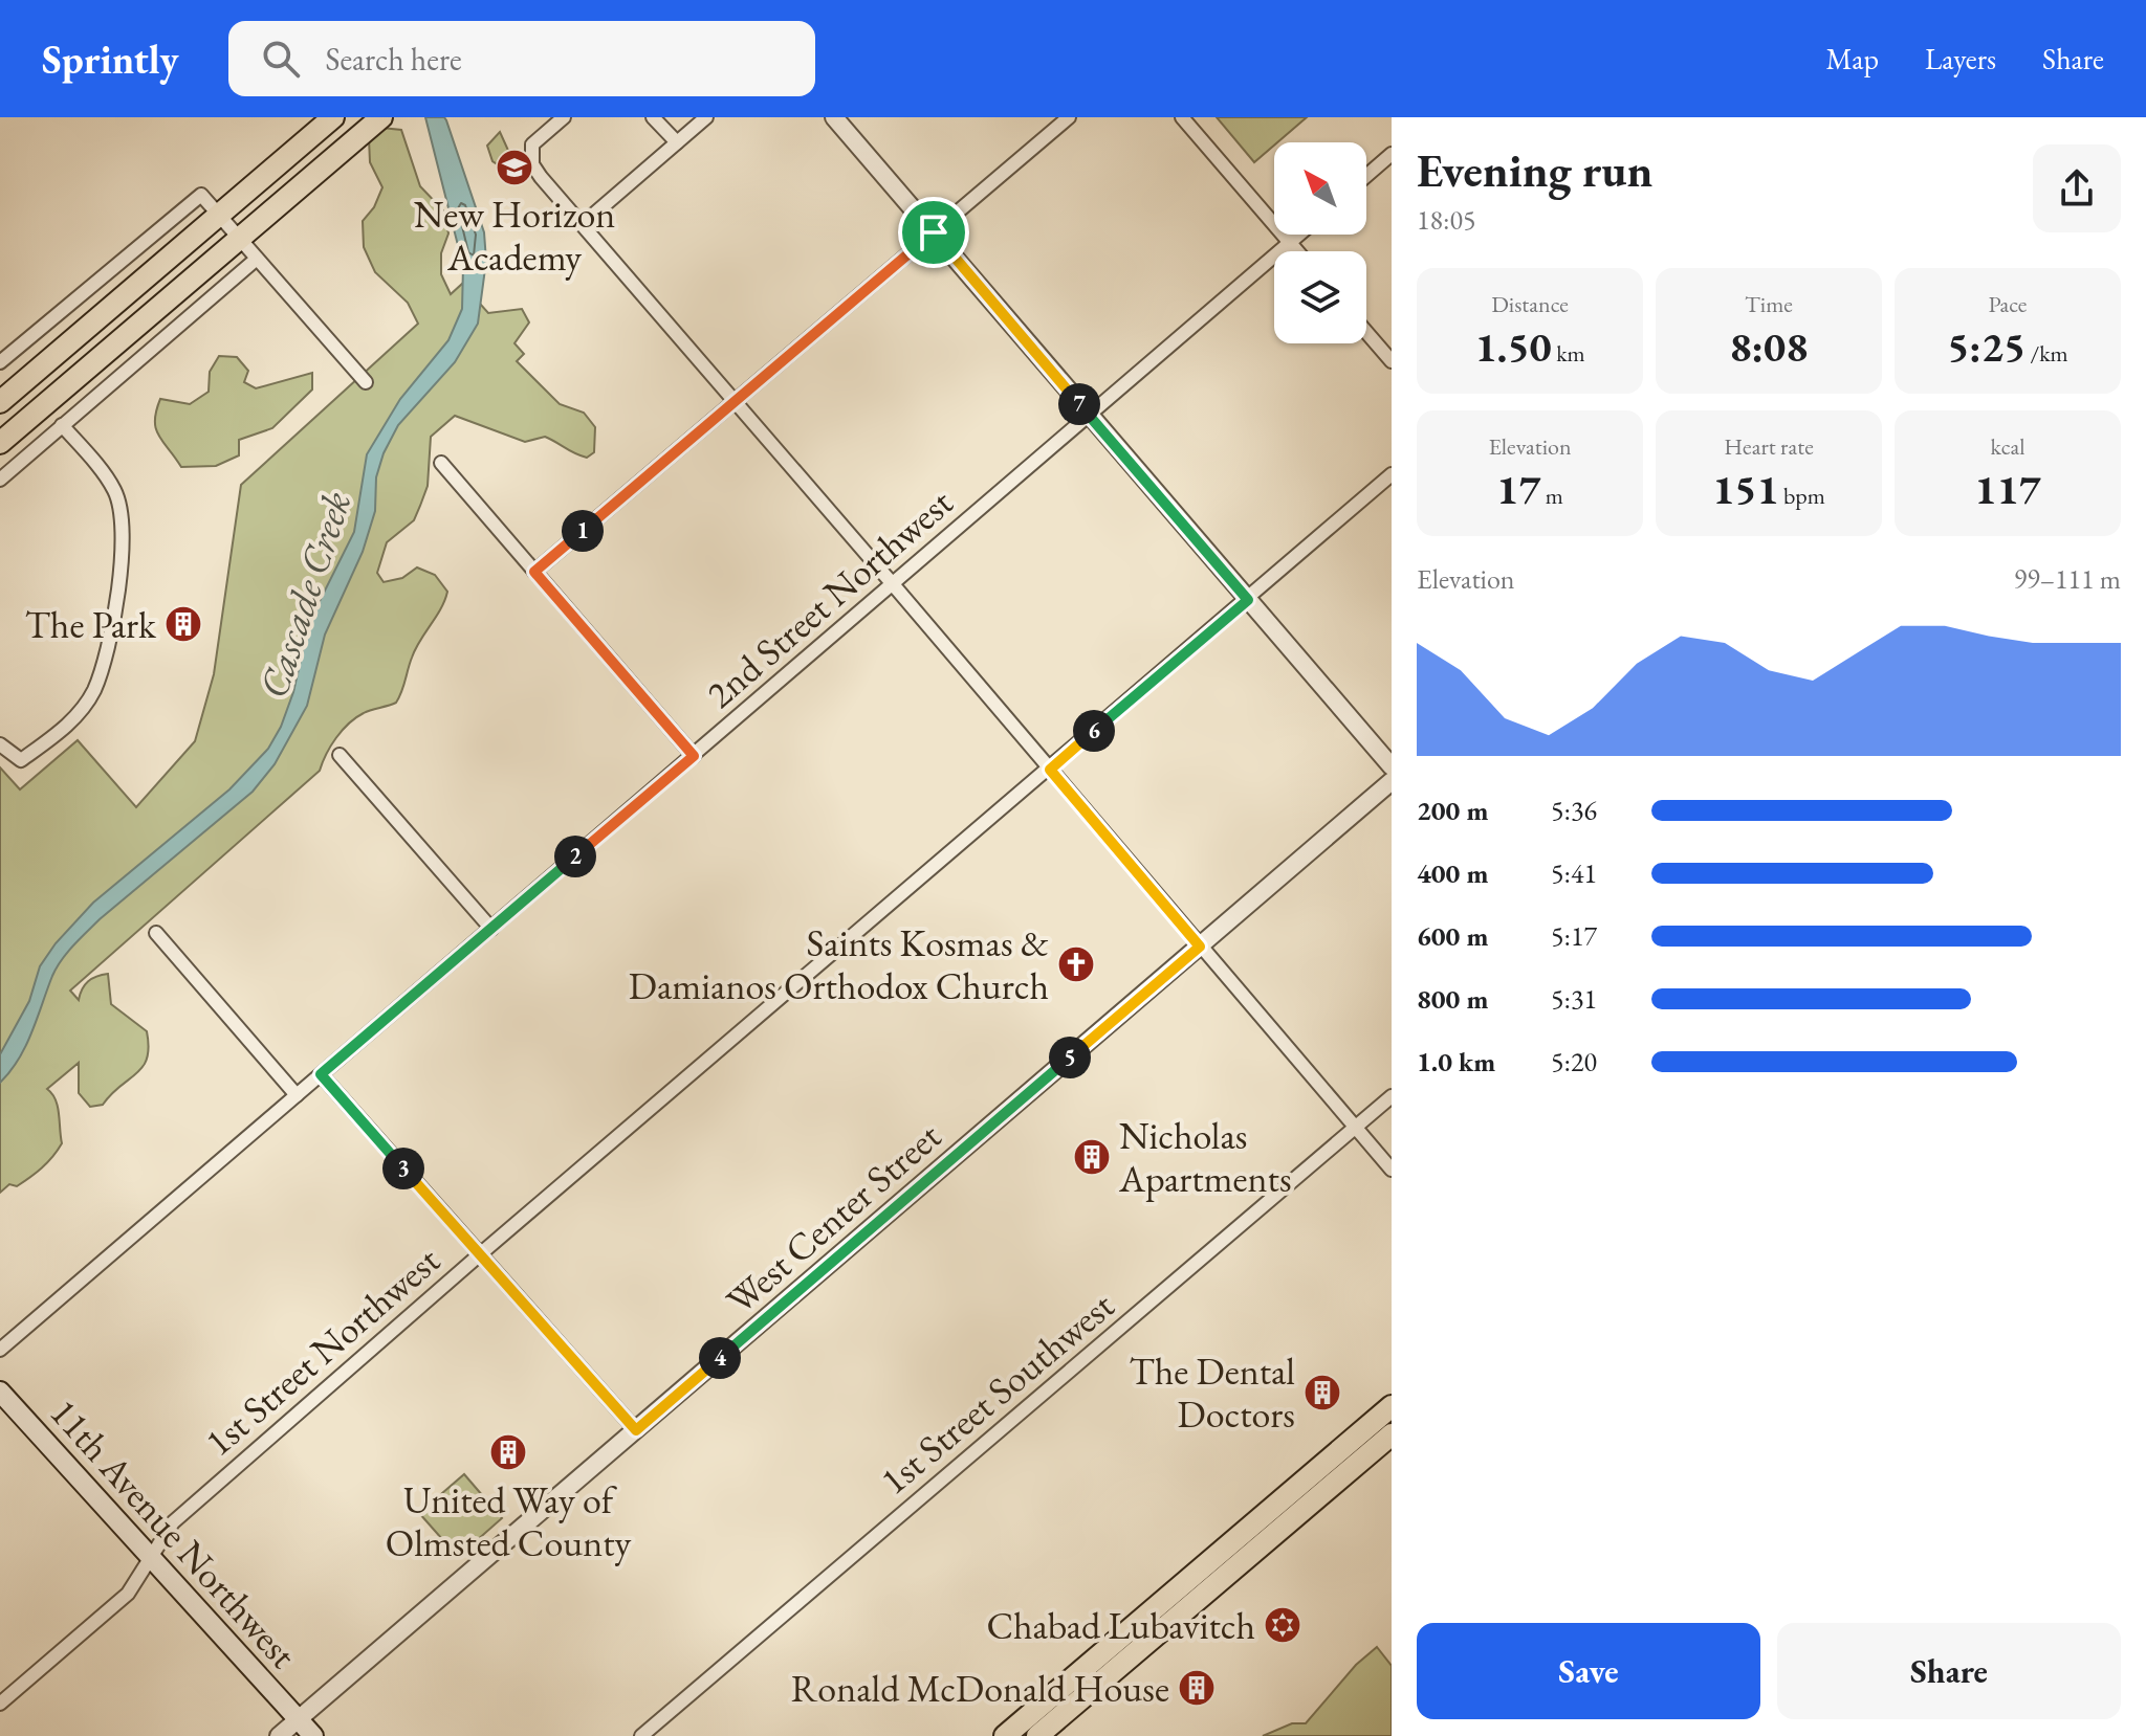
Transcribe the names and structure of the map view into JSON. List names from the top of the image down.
{
  "streets": {
    "main road": ["11th Avenue Northwest"],
    "street": [
      "2nd Street Northwest",
      "West Center Street",
      "1st Street Northwest",
      "1st Street Southwest"
    ]
  },
  "crossings": [
    ["West Center Street", "11th Avenue Northwest"],
    ["1st Street Northwest", "11th Avenue Northwest"]
  ],
  "water": ["Cascade Creek"],
  "places": {
    "school or university": ["New Horizon Academy"],
    "building": [
      "The Park",
      "Nicholas Apartments",
      "The Dental Doctors",
      "United Way of Olmsted County",
      "Ronald McDonald House"
    ],
    "church": ["Saints Kosmas & Damianos Orthodox Church"],
    "synagogue": ["Chabad Lubavitch"]
  },
  "north": "top left",
  "page": {
    "header": "Sprintly",
    "search": "Search here",
    "nav": ["Map", "Layers", "Share"],
    "heading": ["Evening run", "18:05"],
    "stats": [
      ["Distance", "1.50 km"],
      ["Time", "8:08"],
      ["Pace", "5:25 /km"],
      ["Elevation", "17 m"],
      ["Heart rate", "151 bpm"],
      ["kcal", "117"]
    ],
    "pins": [
      "7",
      "1",
      "6",
      "2",
      "5",
      "3",
      "4"
    ],
    "chart": ["Elevation", "99–111 m"],
    "list": [
      {
        "name": "200 m",
        "note": "5:36"
      },
      {
        "name": "400 m",
        "note": "5:41"
      },
      {
        "name": "600 m",
        "note": "5:17"
      },
      {
        "name": "800 m",
        "note": "5:31"
      },
      {
        "name": "1.0 km",
        "note": "5:20"
      }
    ],
    "buttons": ["Save", "Share"]
  }
}
